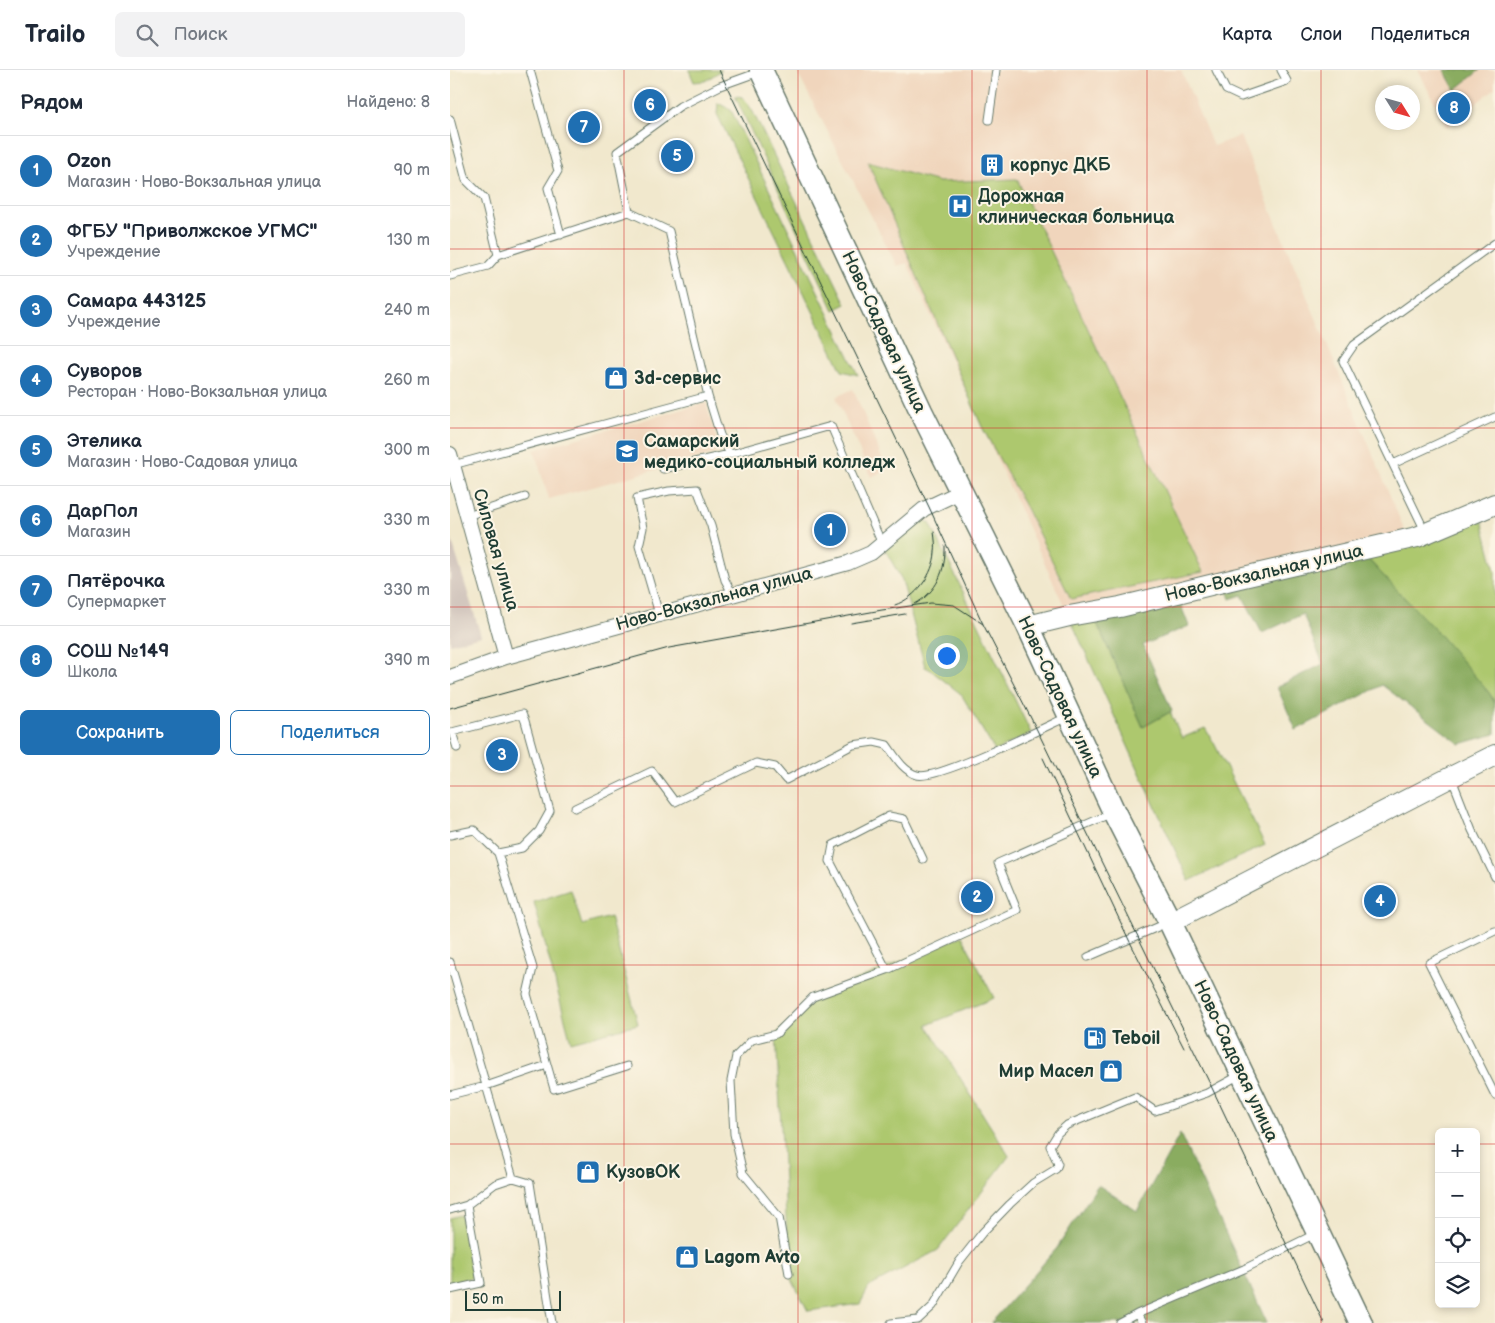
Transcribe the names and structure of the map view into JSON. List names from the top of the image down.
{
  "streets": {
    "main road": ["Ново-Садовая улица"],
    "street": ["Силовая улица", "Ново-Вокзальная улица"]
  },
  "crossings": [
    ["Ново-Садовая улица", "Ново-Вокзальная улица"],
    ["Силовая улица", "Ново-Вокзальная улица"]
  ],
  "places": {
    "building": ["корпус ДКБ"],
    "hospital": ["Дорожная клиническая больница"],
    "shop": [
      "3d-сервис",
      "Мир Масел",
      "КузовОК",
      "Lagom Avto"
    ],
    "school or university": ["Самарский медико-социальный колледж"],
    "fuel station": ["Teboil"]
  },
  "scale_bar": "50 m",
  "north": "bottom right",
  "page": {
    "header": "Trailo",
    "search": "Поиск",
    "nav": ["Карта", "Слои", "Поделиться"],
    "heading": ["Рядом", "Найдено: 8"],
    "pins": [
      "6",
      "8",
      "7",
      "5",
      "1",
      "3",
      "2",
      "4"
    ],
    "list": [
      {
        "mark": "1",
        "name": "Ozon",
        "note": "Магазин · Ново-Вокзальная улица",
        "value": "90 m"
      },
      {
        "mark": "2",
        "name": "ФГБУ \"Приволжское УГМС\"",
        "note": "Учреждение",
        "value": "130 m"
      },
      {
        "mark": "3",
        "name": "Самара 443125",
        "note": "Учреждение",
        "value": "240 m"
      },
      {
        "mark": "4",
        "name": "Суворов",
        "note": "Ресторан · Ново-Вокзальная улица",
        "value": "260 m"
      },
      {
        "mark": "5",
        "name": "Этелика",
        "note": "Магазин · Ново-Садовая улица",
        "value": "300 m"
      },
      {
        "mark": "6",
        "name": "ДарПол",
        "note": "Магазин",
        "value": "330 m"
      },
      {
        "mark": "7",
        "name": "Пятёрочка",
        "note": "Супермаркет",
        "value": "330 m"
      },
      {
        "mark": "8",
        "name": "СОШ №149",
        "note": "Школа",
        "value": "390 m"
      }
    ],
    "buttons": ["Сохранить", "Поделиться"],
    "map_buttons": ["+", "−"],
    "scale": "50 m"
  }
}
